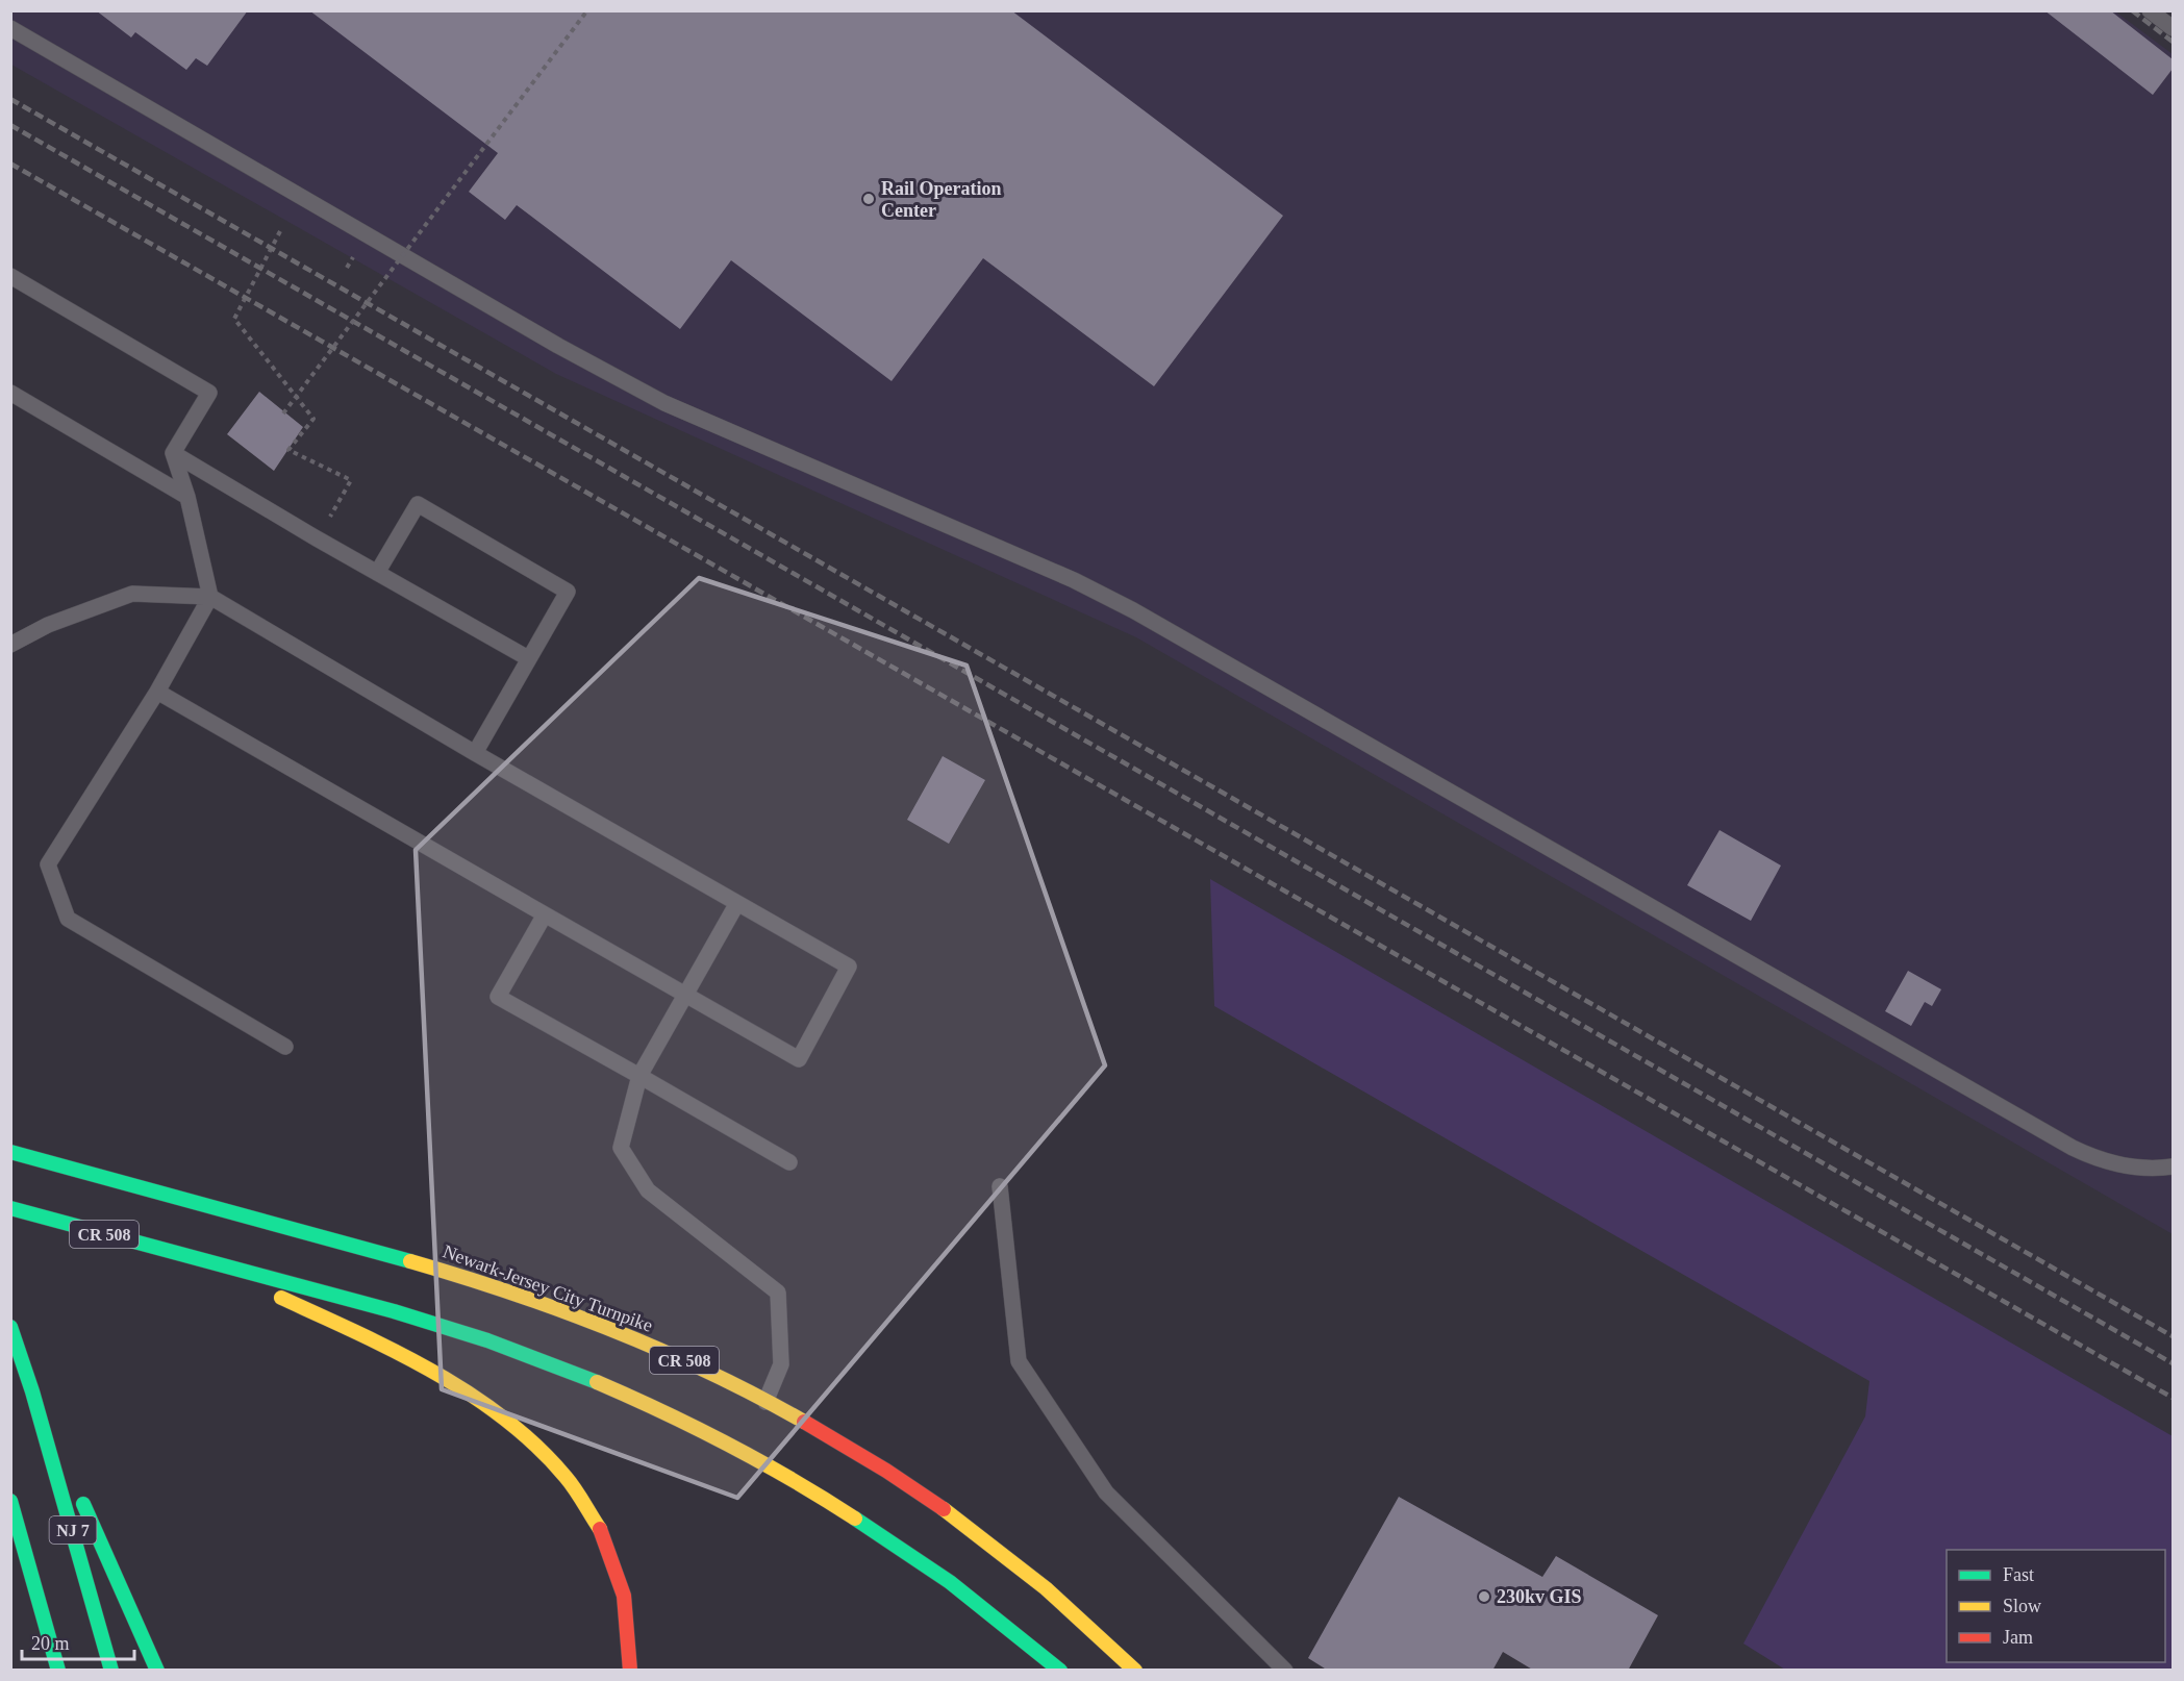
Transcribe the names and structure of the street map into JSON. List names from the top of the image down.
{
  "streets": {
    "highway": ["CR 508", "Newark-Jersey City Turnpike", "NJ 7"]
  },
  "places": ["Rail Operation Center", "230kv GIS"],
  "legend": ["Fast", "Slow", "Jam"],
  "scale_bar": "20 m"
}
